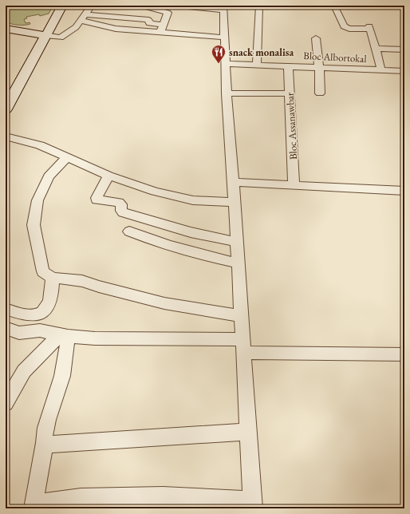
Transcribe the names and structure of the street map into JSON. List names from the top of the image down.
{
  "streets": {
    "street": ["Bloc Albortokal", "Bloc Assanawbar"]
  },
  "crossings": [
    ["Bloc Albortokal", "Bloc Assanawbar"]
  ],
  "places": {
    "restaurant": ["snack monalisa"]
  }
}
